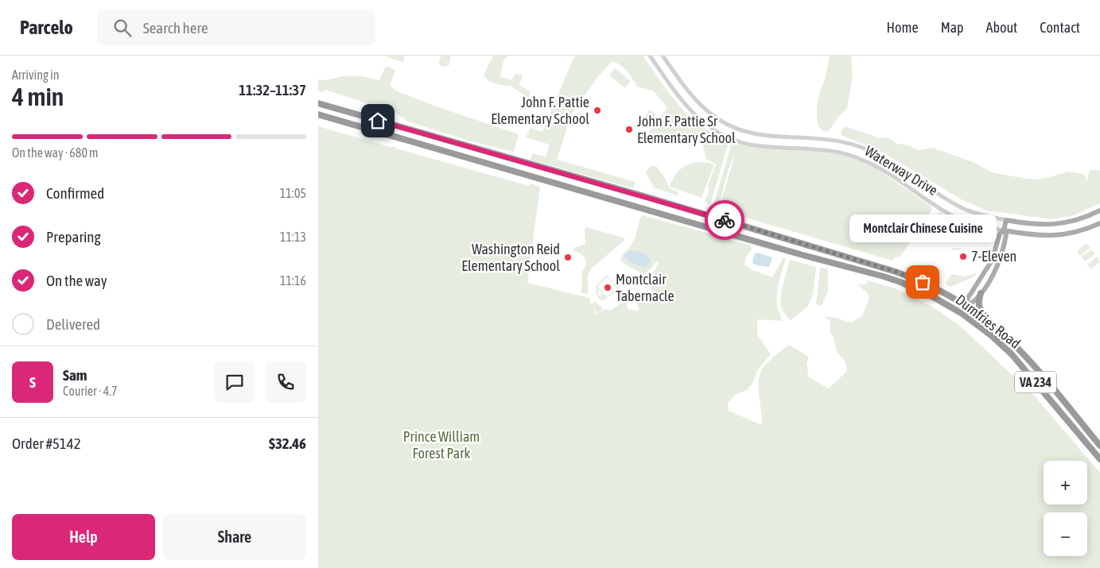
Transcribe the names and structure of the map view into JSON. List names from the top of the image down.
{
  "streets": {
    "highway": ["Dumfries Road", "VA 234"],
    "main road": ["Waterway Drive"]
  },
  "parks": ["Prince William Forest Park"],
  "places": [
    "John F. Pattie Elementary School",
    "John F. Pattie Sr Elementary School",
    "7-Eleven",
    "Washington Reid Elementary School",
    "Montclair Chinese Cuisine",
    "Montclair Tabernacle"
  ],
  "page": {
    "header": "Parcelo",
    "search": "Search here",
    "nav": [
      "Home",
      "Map",
      "About",
      "Contact"
    ],
    "heading": ["4 min", "Arriving in", "11:32–11:37"],
    "panel": [
      "Sam",
      "Courier · 4.7",
      "Order #5142",
      "$32.46"
    ],
    "bar": "On the way · 680 m",
    "list": [
      ["Confirmed", "11:05"],
      ["Preparing", "11:13"],
      ["On the way", "11:16"],
      "Delivered"
    ],
    "bubble": "Montclair Chinese Cuisine",
    "round": "S",
    "map_buttons": ["+", "−"],
    "buttons": ["Help", "Share"]
  }
}
